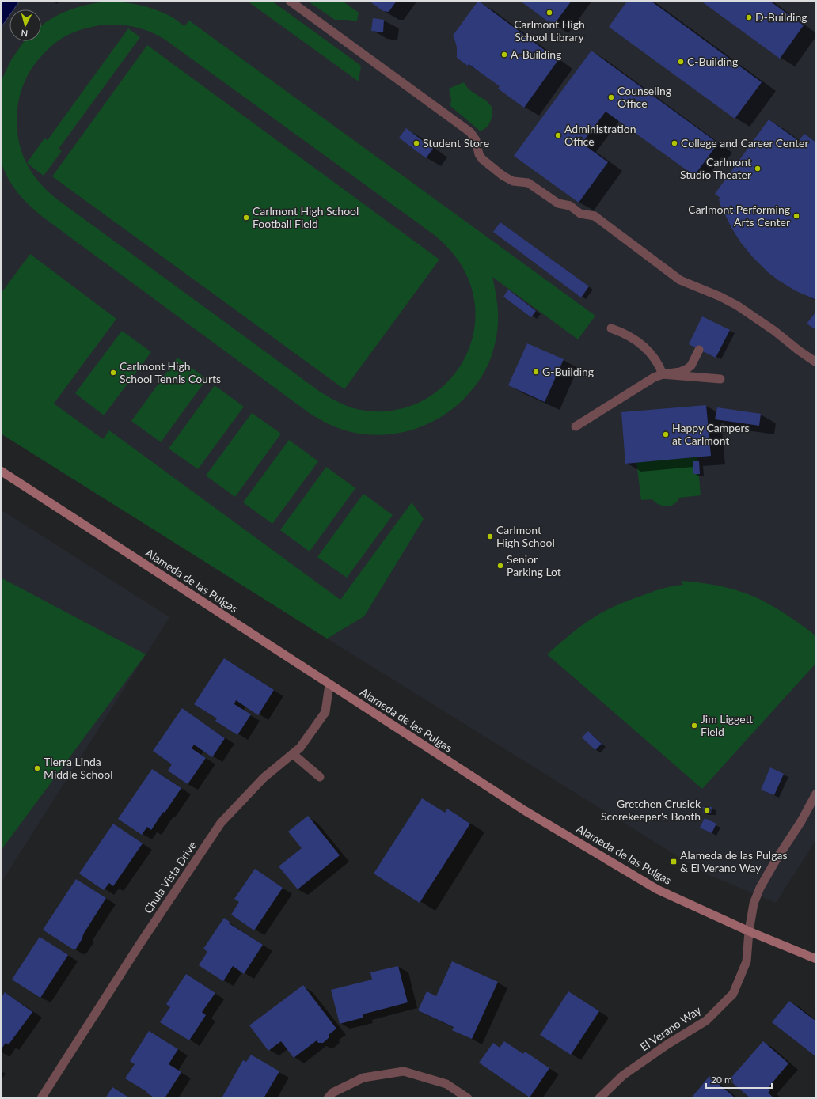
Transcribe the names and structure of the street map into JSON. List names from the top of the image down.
{
  "streets": {
    "main road": ["Alameda de las Pulgas"],
    "street": ["Chula Vista Drive", "El Verano Way"]
  },
  "crossings": [
    ["Alameda de las Pulgas", "Chula Vista Drive"],
    ["Alameda de las Pulgas", "El Verano Way"]
  ],
  "places": {
    "other": [
      "Carlmont High School Library",
      "D-Building",
      "A-Building",
      "C-Building",
      "Counseling Office",
      "Administration Office",
      "Student Store",
      "College and Career Center",
      "Carlmont Studio Theater",
      "Carlmont Performing Arts Center",
      "Carlmont High School Football Field",
      "G-Building",
      "Carlmont High School Tennis Courts",
      "Happy Campers at Carlmont",
      "Carlmont High School",
      "Senior Parking Lot",
      "Jim Liggett Field",
      "Tierra Linda Middle School",
      "Gretchen Crusick Scorekeeper's Booth"
    ],
    "transit": ["Alameda de las Pulgas & El Verano Way"]
  },
  "scale_bar": "20 m",
  "north": "bottom"
}
